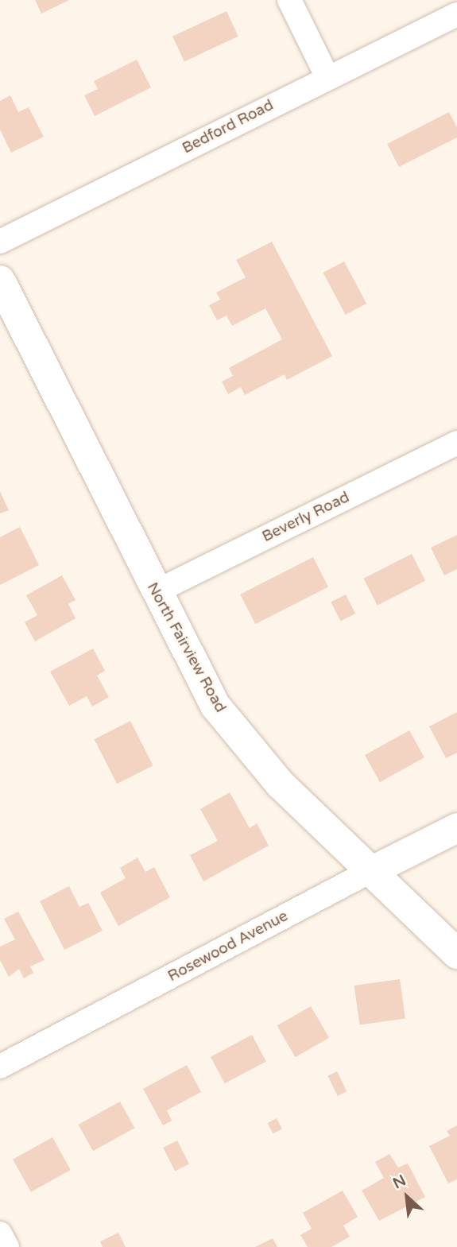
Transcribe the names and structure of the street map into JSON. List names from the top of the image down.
{
  "streets": {
    "main road": ["North Fairview Road"],
    "street": ["Bedford Road", "Beverly Road", "Rosewood Avenue"]
  },
  "crossings": [
    ["Beverly Road", "North Fairview Road"],
    ["North Fairview Road", "Rosewood Avenue"]
  ],
  "north": "top left"
}
